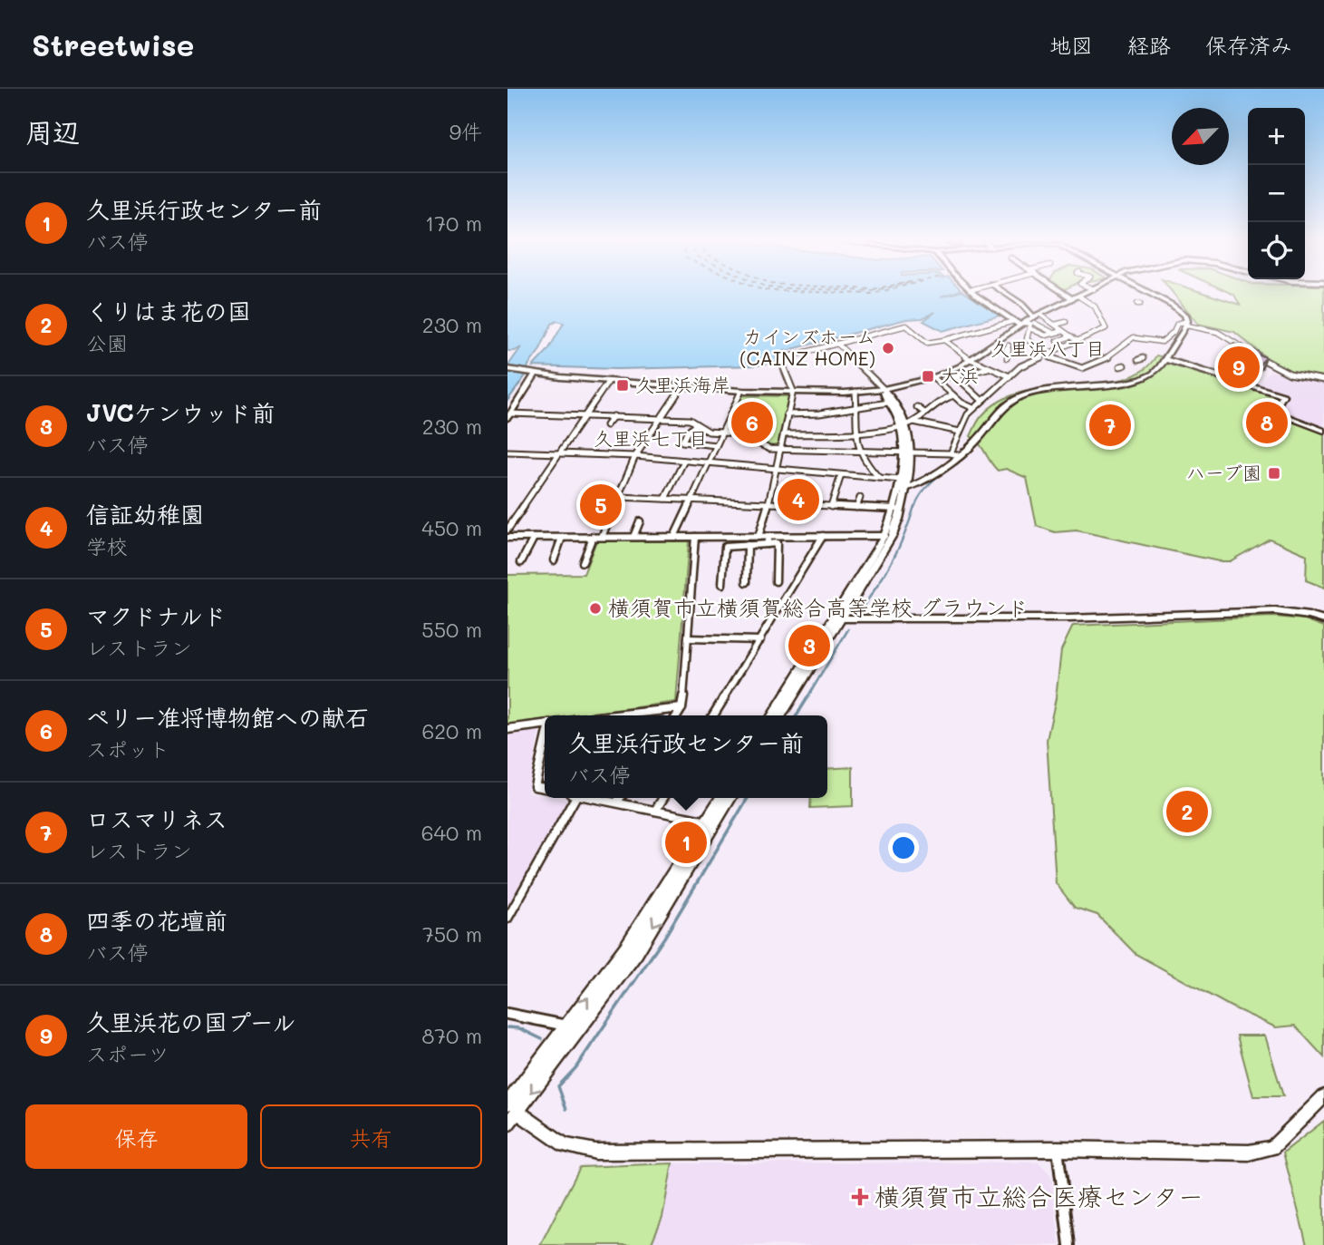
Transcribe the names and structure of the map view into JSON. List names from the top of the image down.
{
  "districts": ["久里浜八丁目", "久里浜七丁目"],
  "places": {
    "other": ["カインズホーム (CAINZ HOME)", "横須賀市立横須賀総合高等学校 グラウンド"],
    "transit": ["大浜", "久里浜海岸", "ハーブ園"],
    "health": ["横須賀市立総合医療センター"]
  },
  "north": "bottom left",
  "page": {
    "header": "Streetwise",
    "nav": ["地図", "経路", "保存済み"],
    "heading": ["周辺", "9件"],
    "map_buttons": ["+", "−"],
    "list": [
      {
        "mark": "1",
        "name": "久里浜行政センター前",
        "note": "バス停",
        "value": "170 m"
      },
      {
        "mark": "2",
        "name": "くりはま花の国",
        "note": "公園",
        "value": "230 m"
      },
      {
        "mark": "3",
        "name": "JVCケンウッド前",
        "note": "バス停",
        "value": "230 m"
      },
      {
        "mark": "4",
        "name": "信証幼稚園",
        "note": "学校",
        "value": "450 m"
      },
      {
        "mark": "5",
        "name": "マクドナルド",
        "note": "レストラン",
        "value": "550 m"
      },
      {
        "mark": "6",
        "name": "ペリー准将博物館への献石",
        "note": "スポット",
        "value": "620 m"
      },
      {
        "mark": "7",
        "name": "ロスマリネス",
        "note": "レストラン",
        "value": "640 m"
      },
      {
        "mark": "8",
        "name": "四季の花壇前",
        "note": "バス停",
        "value": "750 m"
      },
      {
        "mark": "9",
        "name": "久里浜花の国プール",
        "note": "スポーツ",
        "value": "870 m"
      }
    ],
    "pins": [
      "9",
      "6",
      "8",
      "7",
      "4",
      "5",
      "3",
      "2",
      "1"
    ],
    "popup": ["久里浜行政センター前", "バス停"],
    "buttons": ["保存", "共有"]
  }
}
